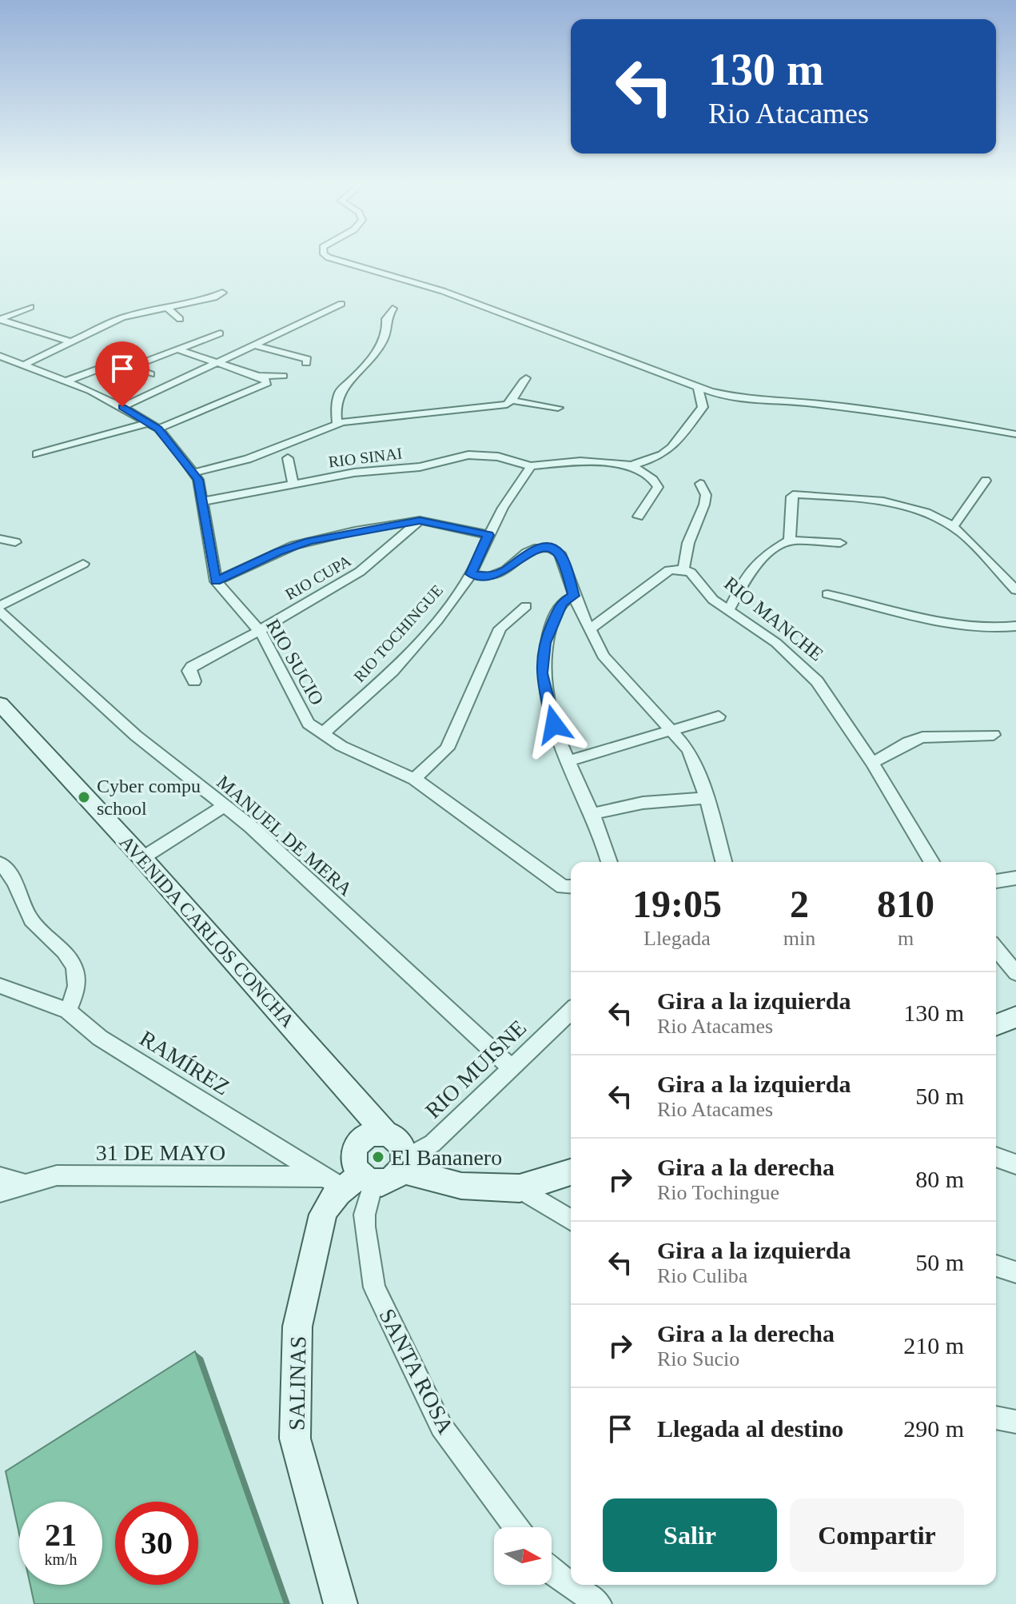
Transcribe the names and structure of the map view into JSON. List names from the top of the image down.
{
  "streets": {
    "street": [
      "RIO SINAI",
      "RIO CUPA",
      "RIO MANCHE",
      "RIO TOCHINGUE",
      "RIO SUCIO",
      "MANUEL DE MERA",
      "AVENIDA CARLOS CONCHA",
      "RAMÍREZ",
      "RIO MUISNE",
      "31 DE MAYO",
      "SANTA ROSA",
      "SALINAS"
    ]
  },
  "crossings": [
    ["RIO SINAI", "RIO TOCHINGUE"],
    ["RIO CUPA", "RIO SUCIO"],
    ["RIO TOCHINGUE", "RIO SUCIO"],
    ["MANUEL DE MERA", "RIO MUISNE"],
    ["AVENIDA CARLOS CONCHA", "RAMÍREZ"],
    ["AVENIDA CARLOS CONCHA", "RIO MUISNE"],
    ["AVENIDA CARLOS CONCHA", "31 DE MAYO"],
    ["AVENIDA CARLOS CONCHA", "SANTA ROSA"],
    ["AVENIDA CARLOS CONCHA", "SALINAS"],
    ["RAMÍREZ", "RIO MUISNE"],
    ["RAMÍREZ", "31 DE MAYO"],
    ["RAMÍREZ", "SANTA ROSA"],
    ["RAMÍREZ", "SALINAS"],
    ["RIO MUISNE", "31 DE MAYO"],
    ["RIO MUISNE", "SANTA ROSA"],
    ["RIO MUISNE", "SALINAS"],
    ["31 DE MAYO", "SANTA ROSA"],
    ["31 DE MAYO", "SALINAS"],
    ["SANTA ROSA", "SALINAS"]
  ],
  "places": ["Cyber compu school", "El Bananero"],
  "north": "right",
  "page": {
    "turn": ["130 m", "Rio Atacames"],
    "eta": [
      "19:05",
      "Llegada",
      "2",
      "min",
      "810",
      "m"
    ],
    "list": [
      {
        "name": "Gira a la izquierda",
        "note": "Rio Atacames",
        "value": "130 m"
      },
      {
        "name": "Gira a la izquierda",
        "note": "Rio Atacames",
        "value": "50 m"
      },
      {
        "name": "Gira a la derecha",
        "note": "Rio Tochingue",
        "value": "80 m"
      },
      {
        "name": "Gira a la izquierda",
        "note": "Rio Culiba",
        "value": "50 m"
      },
      {
        "name": "Gira a la derecha",
        "note": "Rio Sucio",
        "value": "210 m"
      },
      {
        "name": "Llegada al destino",
        "value": "290 m"
      }
    ],
    "buttons": ["Salir", "Compartir"],
    "speed": "21 km/h",
    "limit": "30"
  }
}
